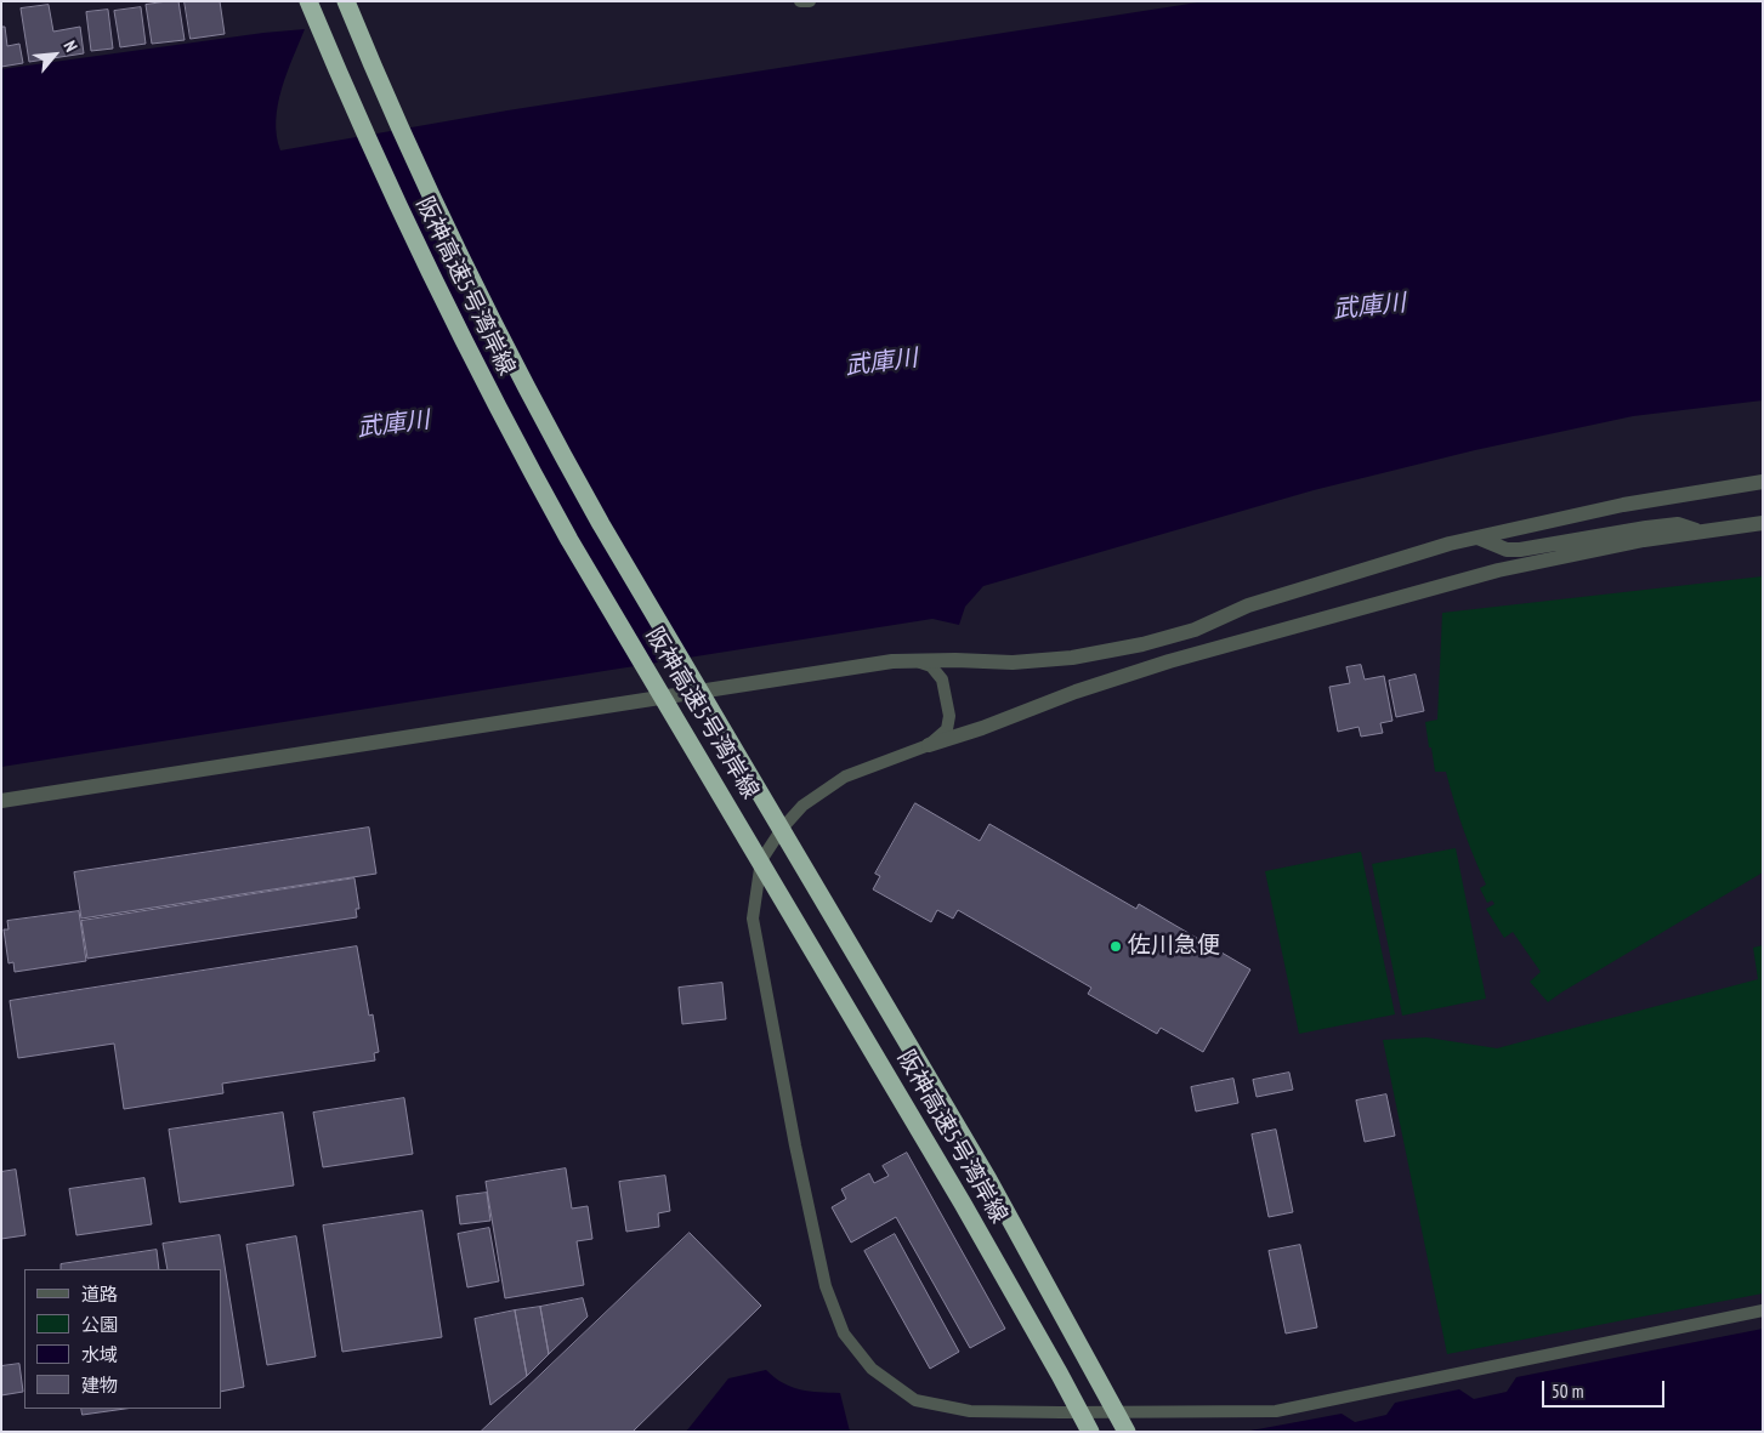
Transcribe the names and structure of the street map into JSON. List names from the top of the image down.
{
  "streets": {
    "highway": ["阪神高速5号湾岸線"]
  },
  "water": ["武庫川"],
  "places": ["佐川急便"],
  "legend": [
    "道路",
    "公園",
    "水域",
    "建物"
  ],
  "scale_bar": "50 m",
  "north": "top right"
}
